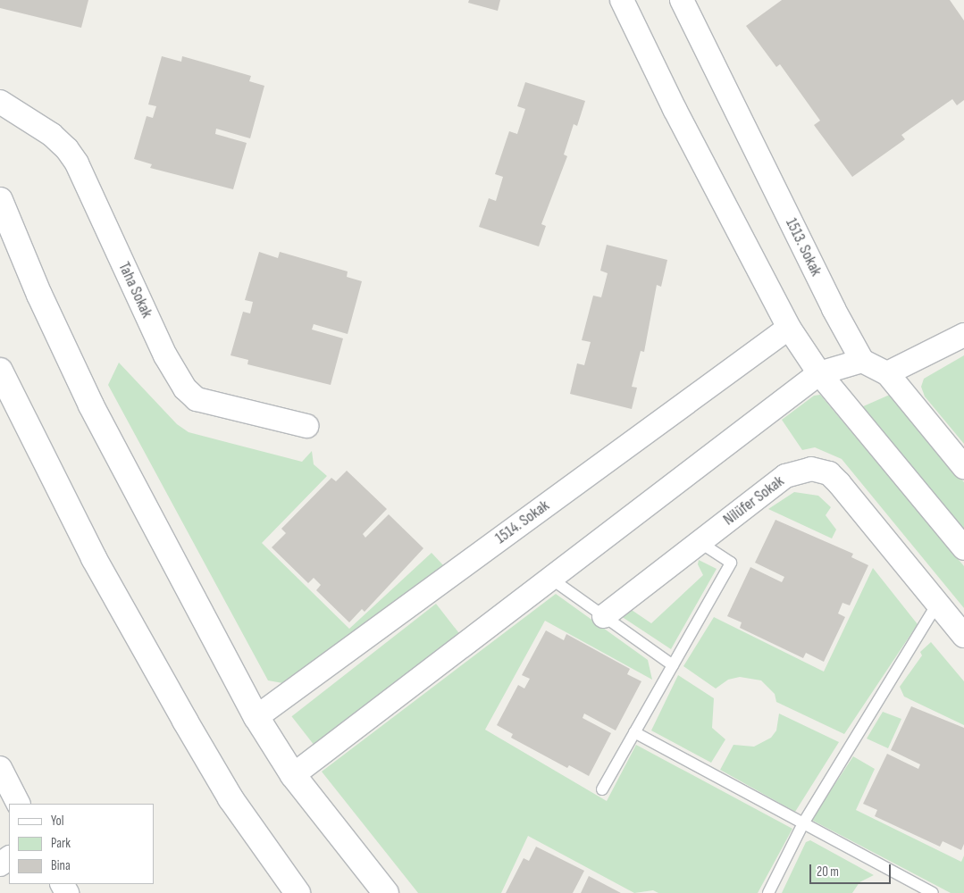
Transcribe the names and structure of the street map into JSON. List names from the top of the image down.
{
  "streets": {
    "street": [
      "1513. Sokak",
      "Taha Sokak",
      "Nilüfer Sokak",
      "1514. Sokak"
    ]
  },
  "legend": ["Yol", "Park", "Bina"],
  "scale_bar": "20 m"
}
